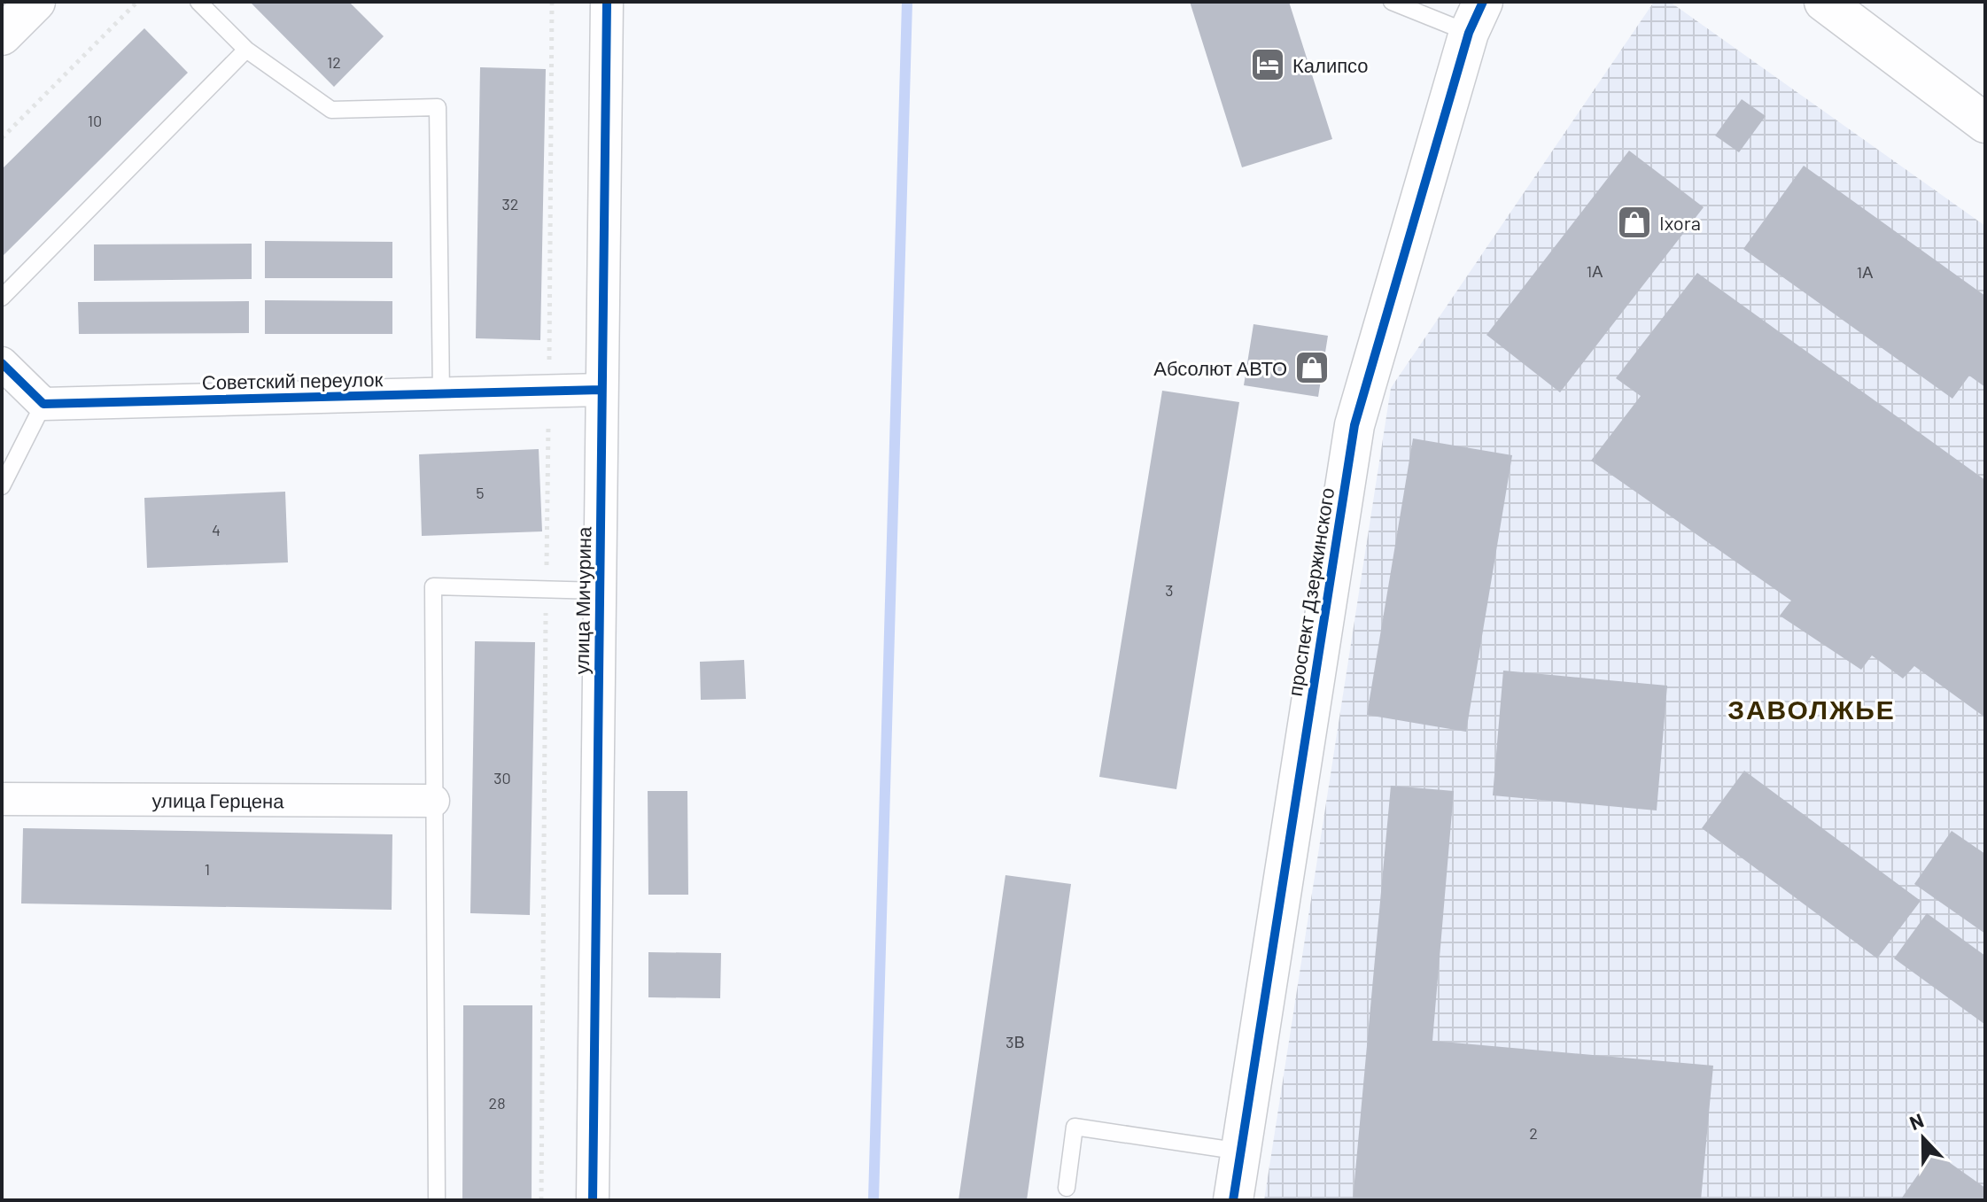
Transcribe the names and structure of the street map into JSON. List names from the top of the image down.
{
  "streets": {
    "street": [
      "Советский переулок",
      "проспект Дзержинского",
      "улица Мичурина",
      "улица Герцена"
    ]
  },
  "crossings": [
    ["Советский переулок", "улица Мичурина"]
  ],
  "districts": ["ЗАВОЛЖЬЕ"],
  "places": {
    "hotel": ["Калипсо"],
    "shop": ["Ixora", "Абсолют АВТО"]
  },
  "house_numbers": [
    "12",
    "10",
    "32",
    "1А",
    "1А",
    "5",
    "4",
    "3",
    "30",
    "1",
    "3В",
    "28",
    "2"
  ],
  "north": "top"
}
